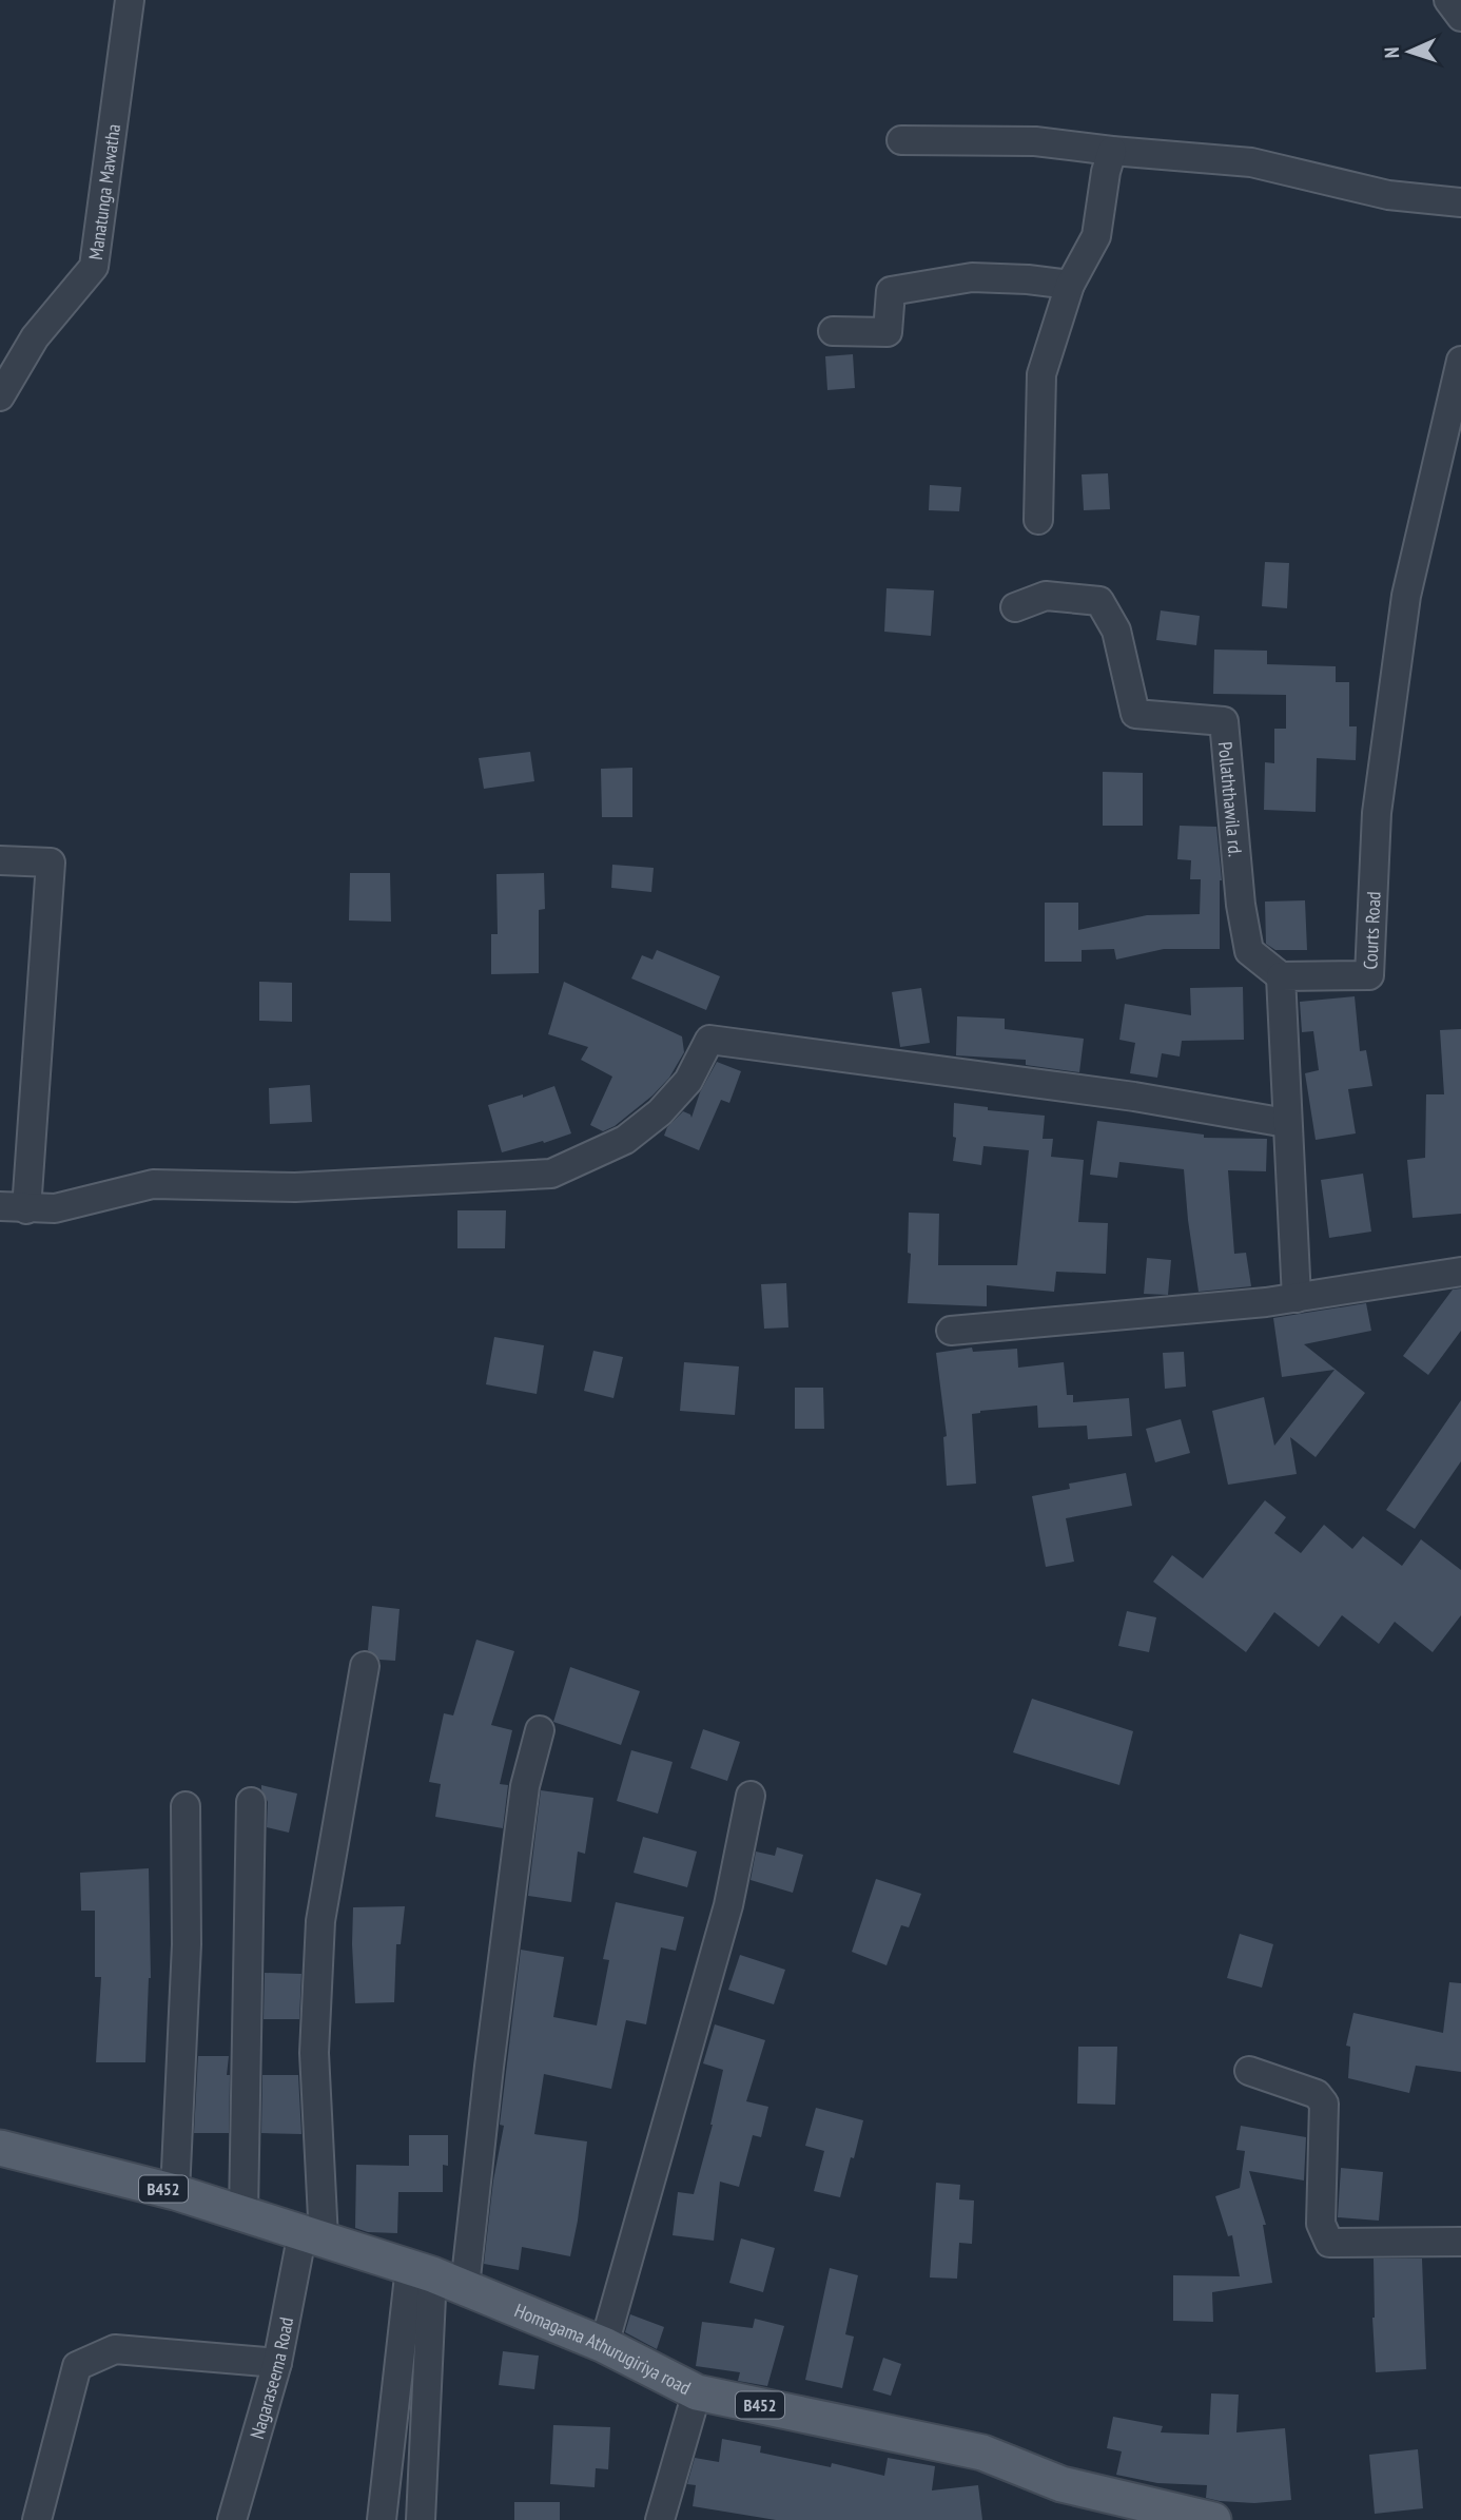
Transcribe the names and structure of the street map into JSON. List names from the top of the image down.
{
  "streets": {
    "main road": ["B452", "Homagama Athurugiriya road"],
    "street": [
      "Manatunga Mawatha",
      "Pollaththawila rd.",
      "Courts Road",
      "Nagaraseema Road"
    ]
  },
  "crossings": [
    ["Pollaththawila rd.", "Courts Road"],
    ["Homagama Athurugiriya road", "Nagaraseema Road"]
  ],
  "north": "left"
}
